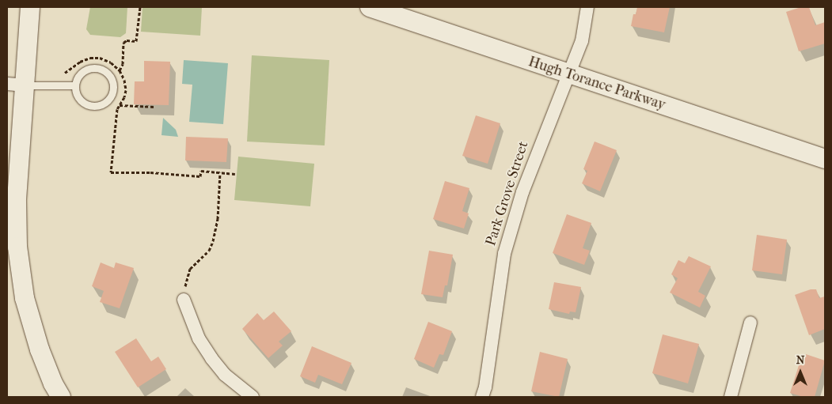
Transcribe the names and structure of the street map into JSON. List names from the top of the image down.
{
  "streets": {
    "street": ["Hugh Torance Parkway", "Park Grove Street"]
  },
  "crossings": [
    ["Hugh Torance Parkway", "Park Grove Street"]
  ],
  "north": "top"
}
